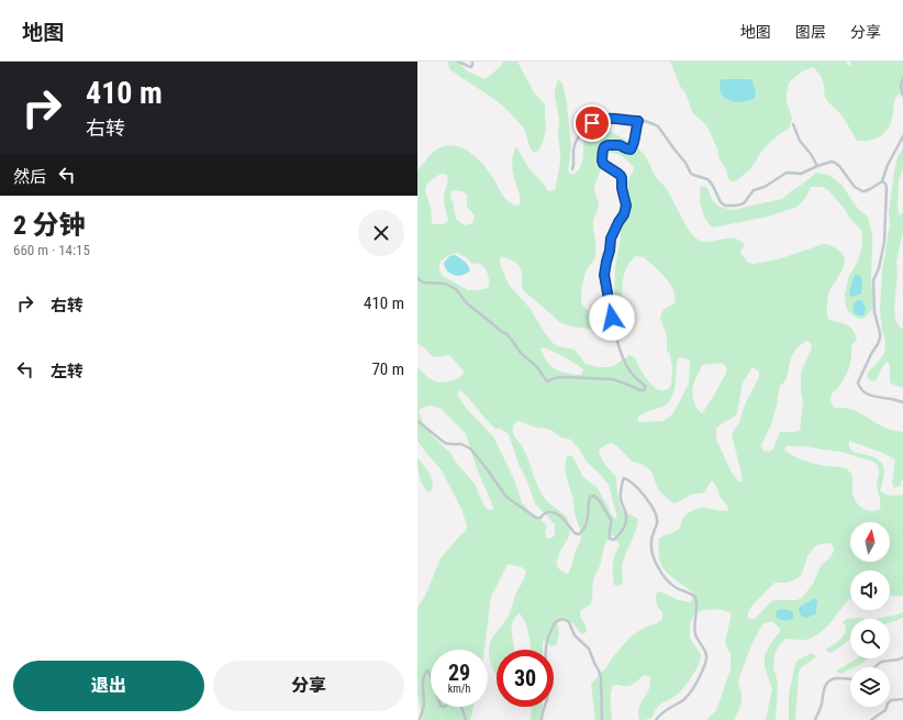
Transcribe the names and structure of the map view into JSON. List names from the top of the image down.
{
  "north": "top",
  "page": {
    "header": "地图",
    "nav": ["地图", "图层", "分享"],
    "turn": ["410 m", "右转"],
    "then": "然后",
    "heading": ["2 分钟", "660 m · 14:15"],
    "list": [
      {
        "name": "右转",
        "value": "410 m"
      },
      {
        "name": "左转",
        "value": "70 m"
      }
    ],
    "speed": "29 km/h",
    "limit": "30",
    "buttons": ["退出", "分享"]
  }
}
